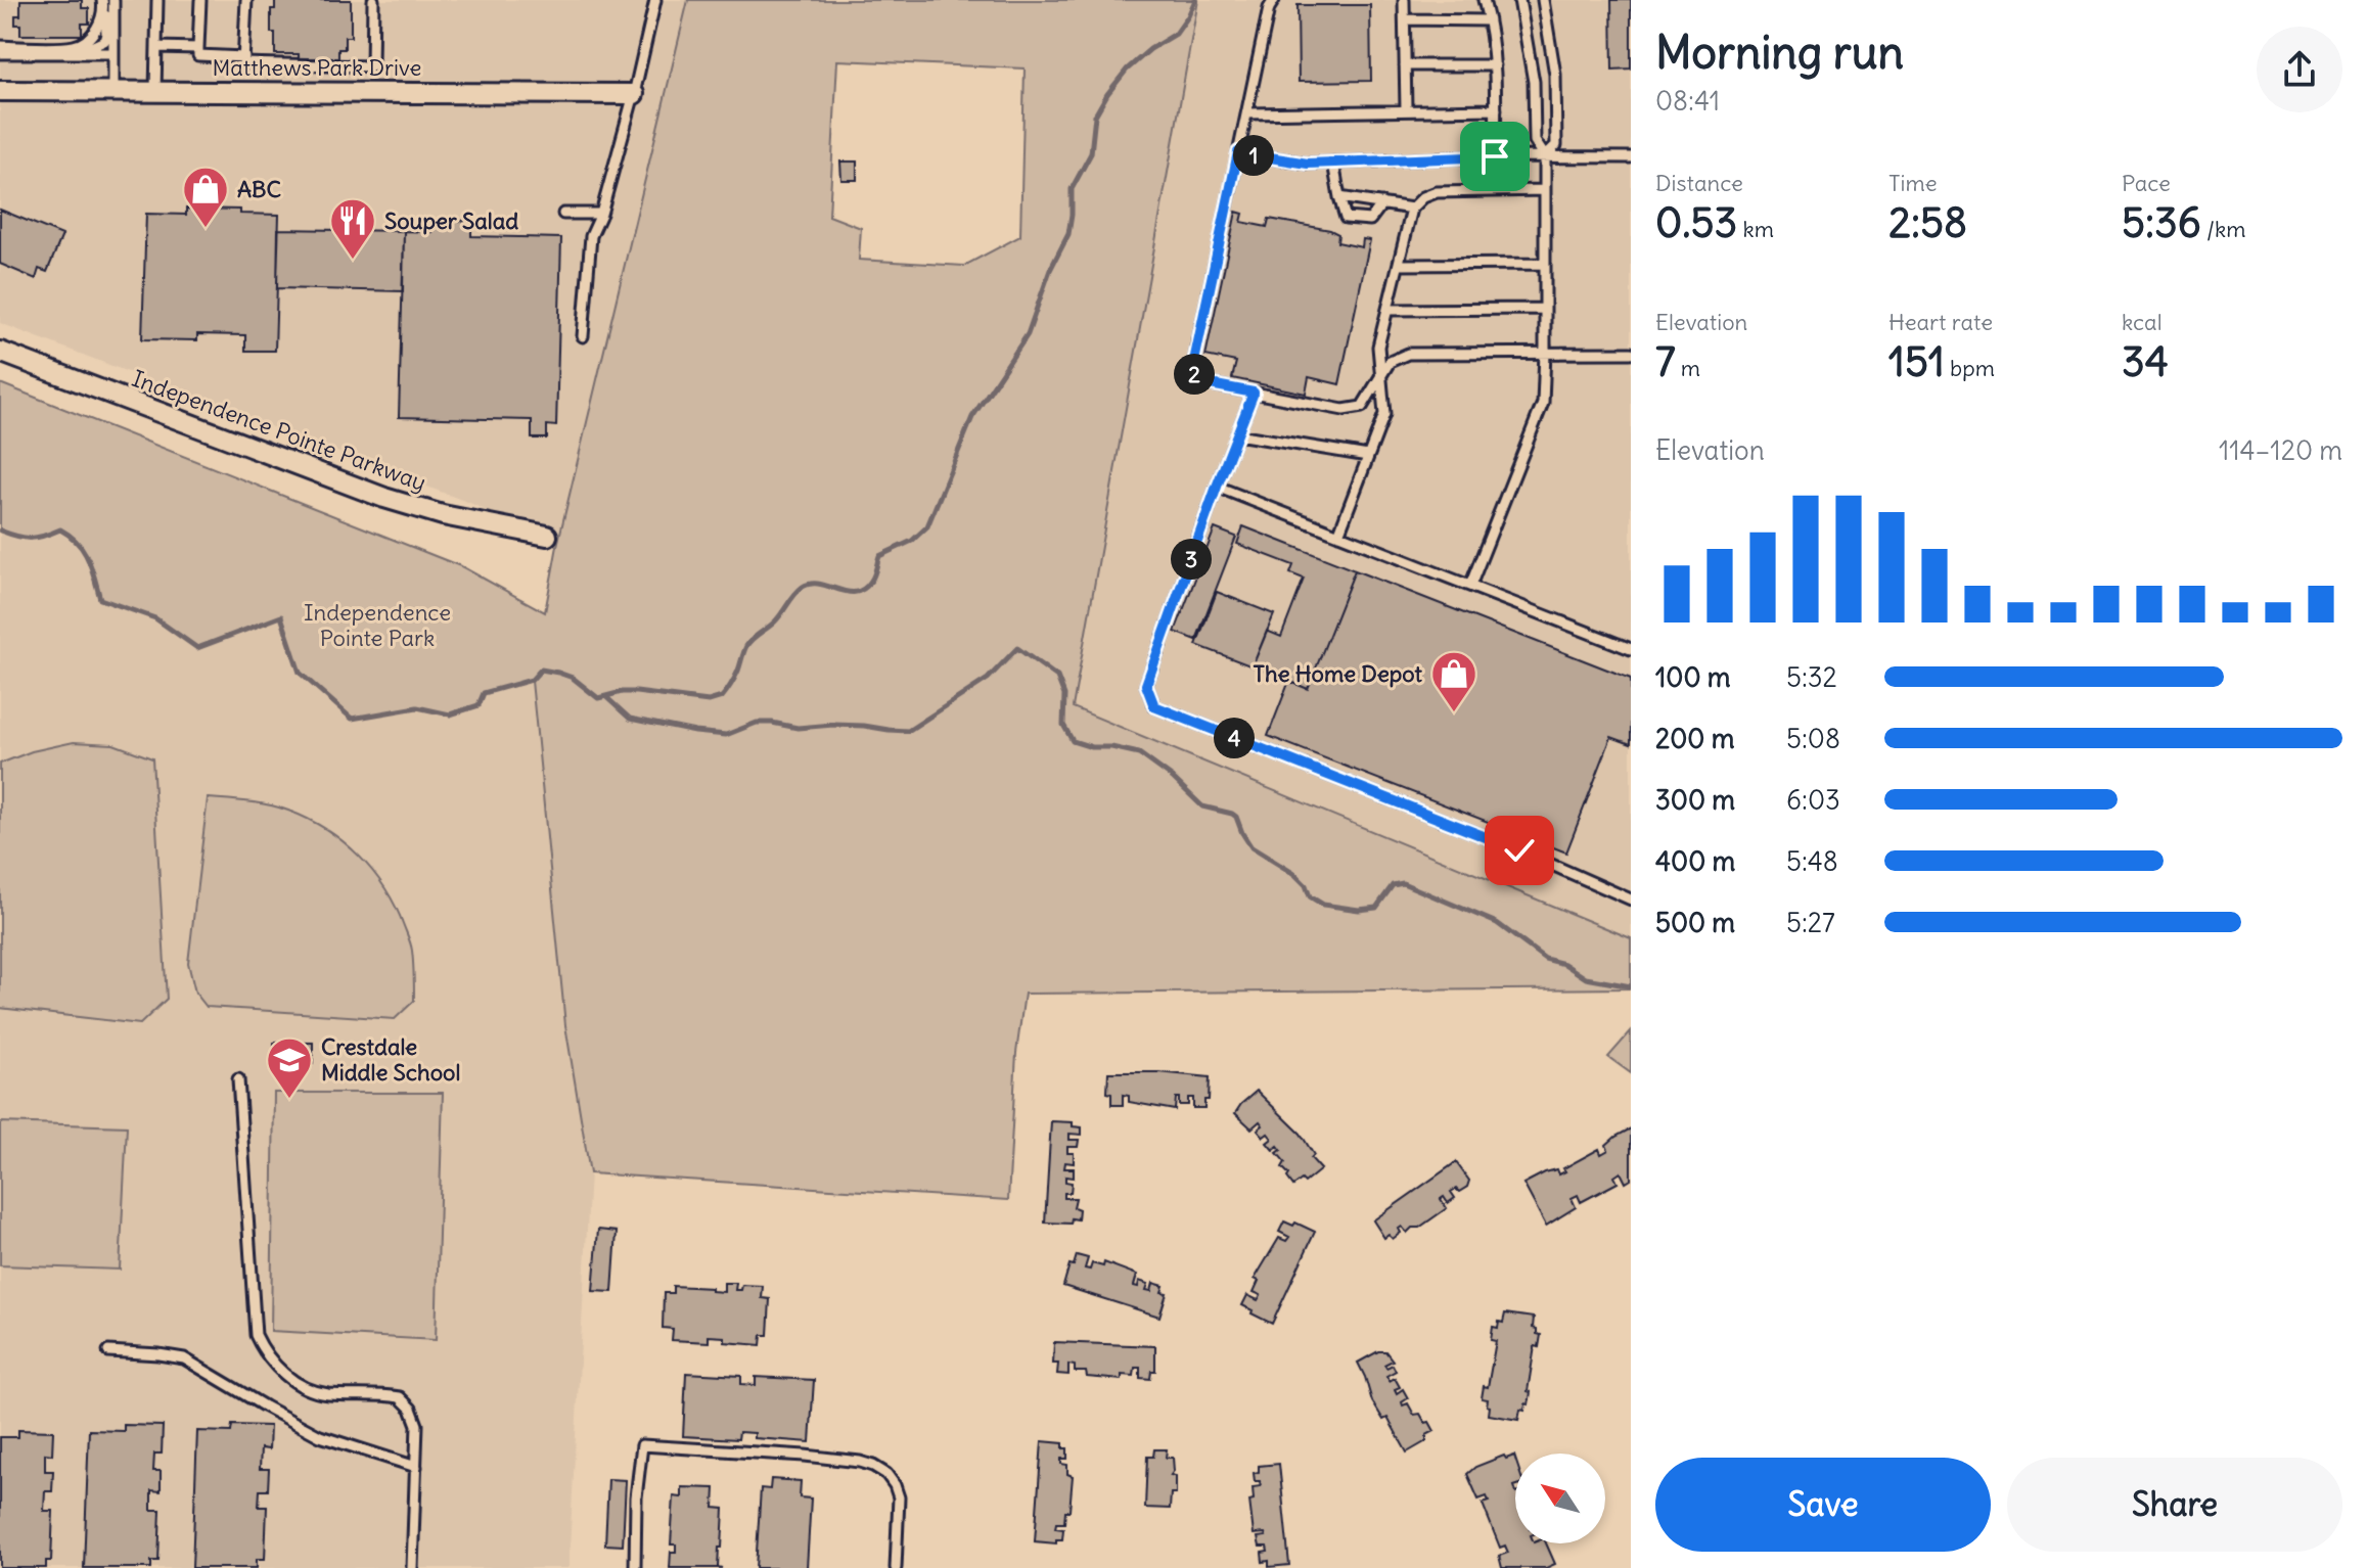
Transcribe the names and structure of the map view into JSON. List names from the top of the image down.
{
  "streets": {
    "street": ["Matthews Park Drive", "Independence Pointe Parkway"]
  },
  "parks": ["Independence Pointe Park"],
  "places": {
    "shop": ["ABC", "The Home Depot"],
    "restaurant": ["Souper Salad"],
    "school or university": ["Crestdale Middle School"]
  },
  "north": "top left",
  "page": {
    "heading": ["Morning run", "08:41"],
    "pins": [
      "1",
      "2",
      "3",
      "4"
    ],
    "stats": [
      ["Distance", "0.53 km"],
      ["Time", "2:58"],
      ["Pace", "5:36 /km"],
      ["Elevation", "7 m"],
      ["Heart rate", "151 bpm"],
      ["kcal", "34"]
    ],
    "chart": ["Elevation", "114–120 m"],
    "list": [
      {
        "name": "100 m",
        "note": "5:32"
      },
      {
        "name": "200 m",
        "note": "5:08"
      },
      {
        "name": "300 m",
        "note": "6:03"
      },
      {
        "name": "400 m",
        "note": "5:48"
      },
      {
        "name": "500 m",
        "note": "5:27"
      }
    ],
    "buttons": ["Save", "Share"]
  }
}
